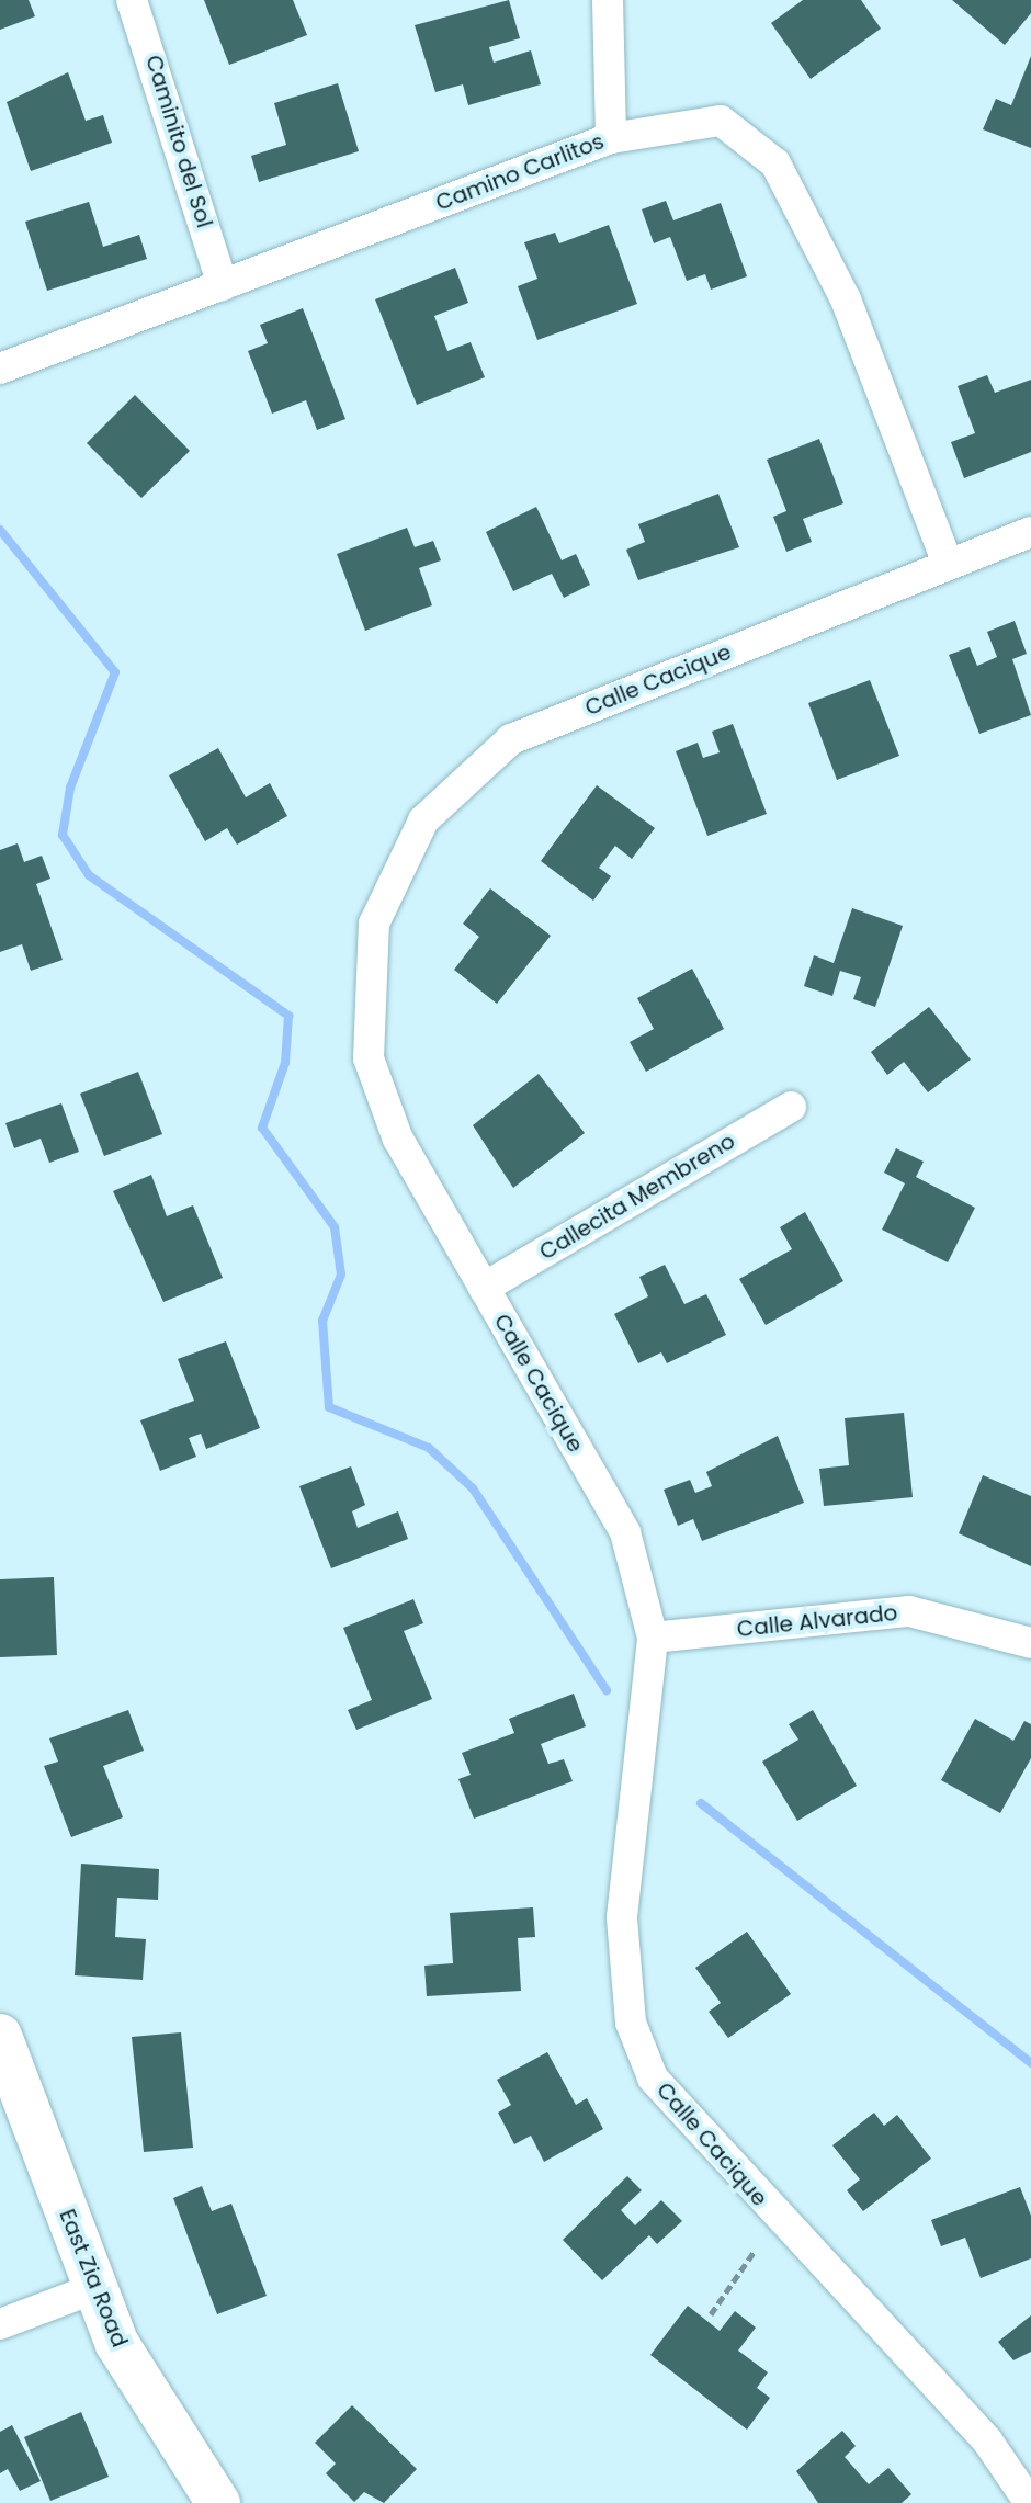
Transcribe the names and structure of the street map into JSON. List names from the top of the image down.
{
  "streets": {
    "street": [
      "Caminito del Sol",
      "Camino Carlitos",
      "Calle Cacique",
      "Callecita Membreno",
      "Calle Alvarado",
      "East Zia Road"
    ]
  },
  "crossings": [
    ["Caminito del Sol", "Camino Carlitos"],
    ["Camino Carlitos", "Calle Cacique"],
    ["Calle Cacique", "Callecita Membreno"],
    ["Calle Cacique", "Calle Alvarado"]
  ]
}
